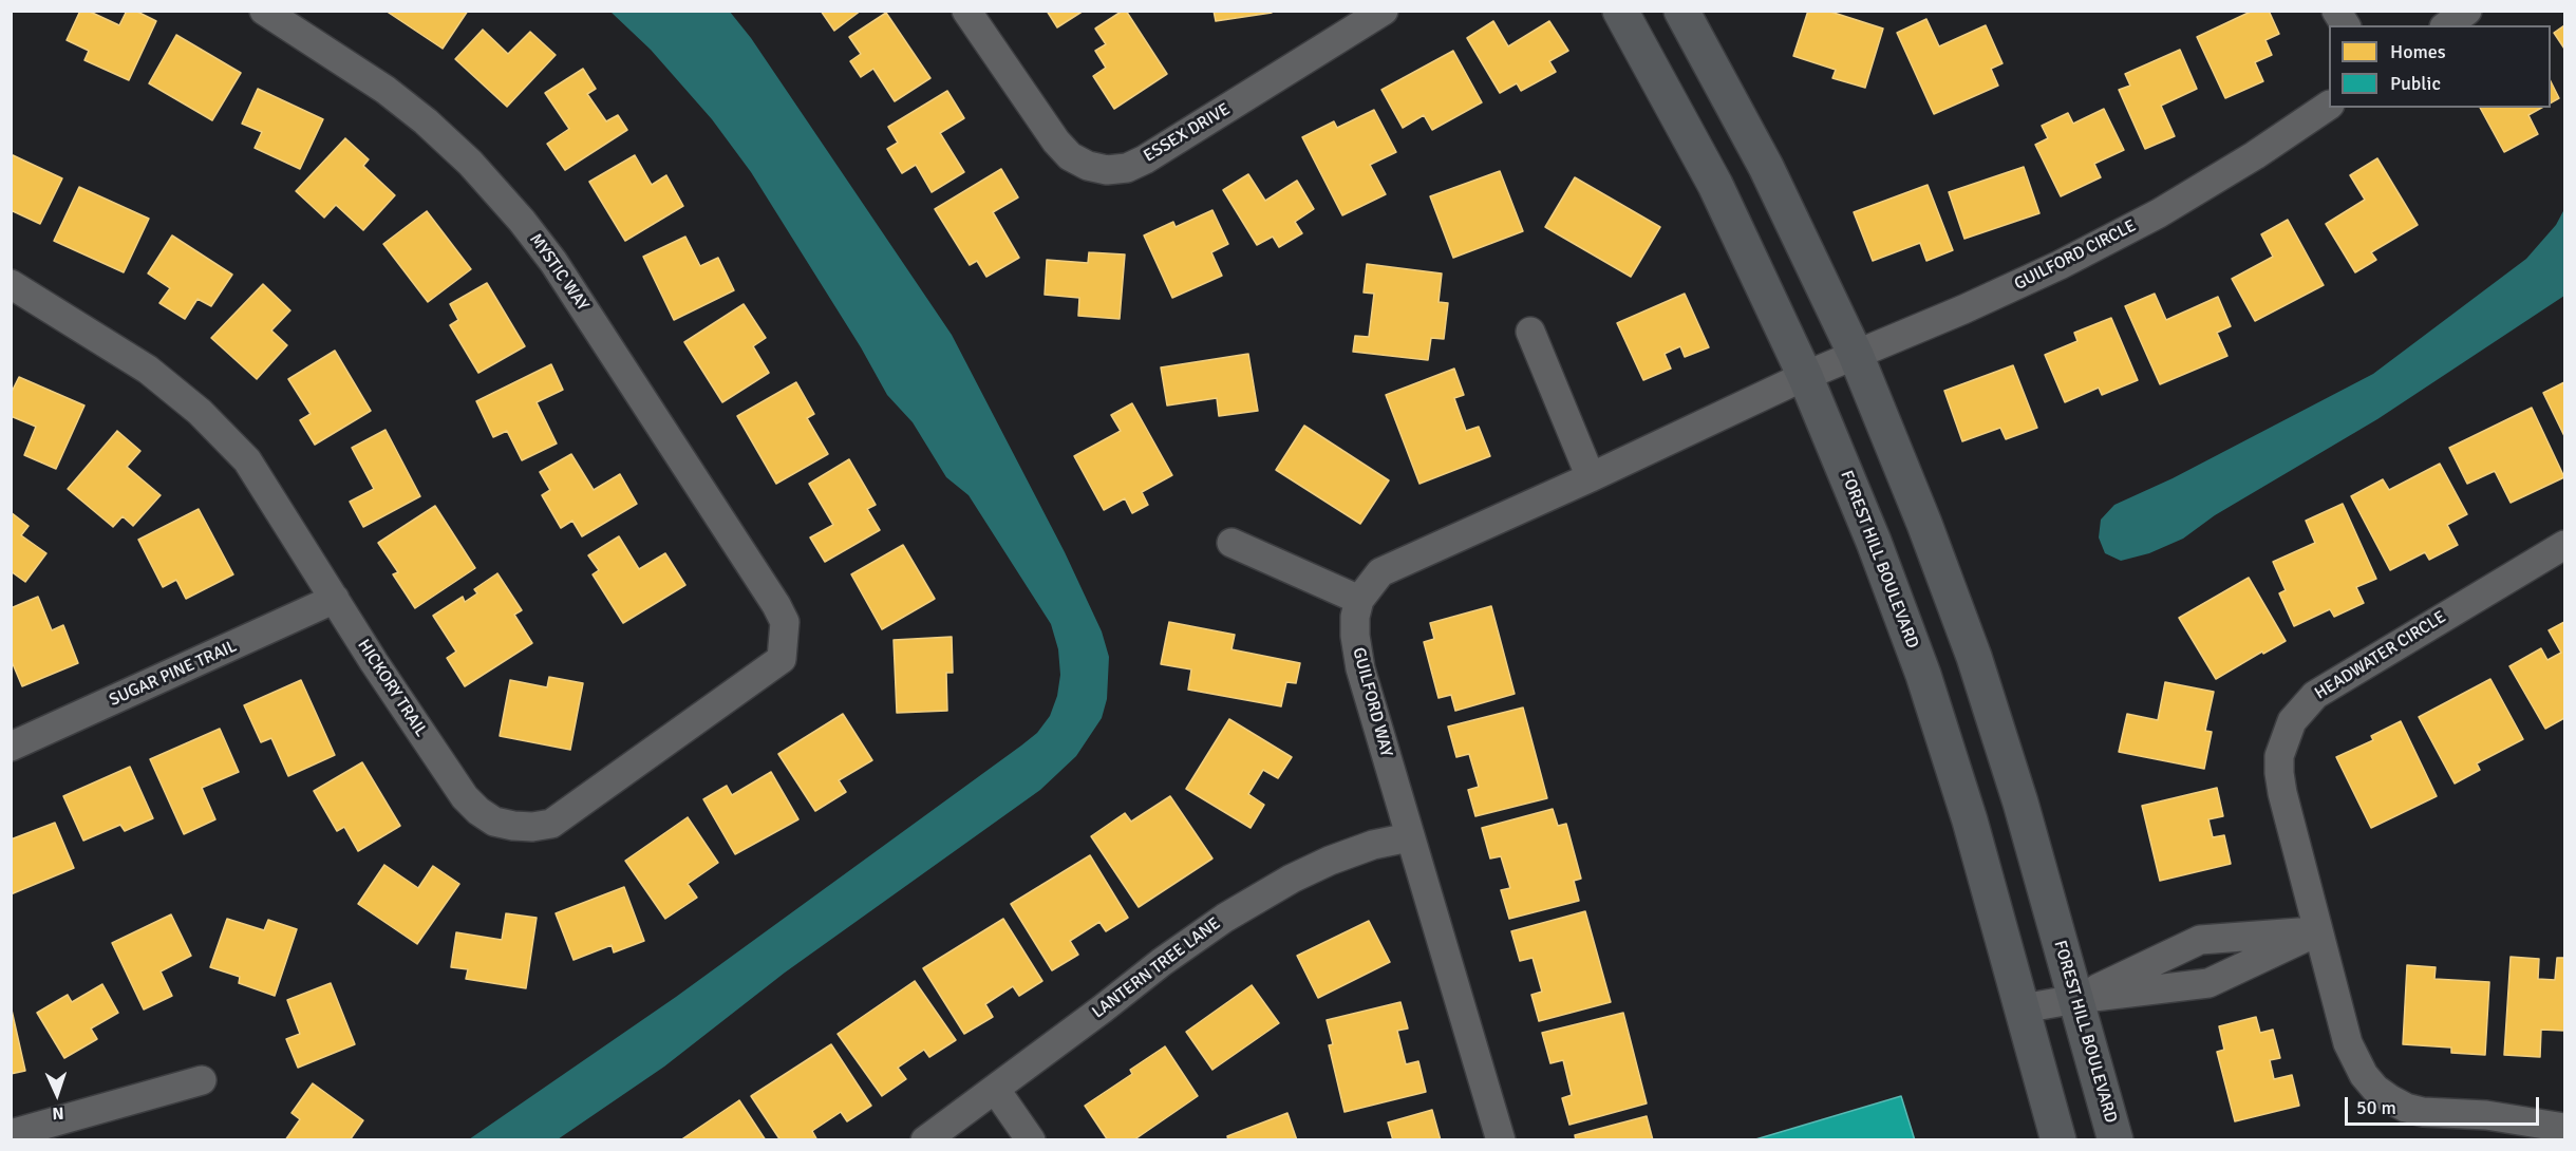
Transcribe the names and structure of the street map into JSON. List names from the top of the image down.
{
  "streets": {
    "main road": ["FOREST HILL BOULEVARD"],
    "street": [
      "ESSEX DRIVE",
      "GUILFORD CIRCLE",
      "MYSTIC WAY",
      "HEADWATER CIRCLE",
      "SUGAR PINE TRAIL",
      "HICKORY TRAIL",
      "GUILFORD WAY",
      "LANTERN TREE LANE"
    ]
  },
  "crossings": [
    ["GUILFORD CIRCLE", "FOREST HILL BOULEVARD"],
    ["GUILFORD CIRCLE", "GUILFORD WAY"],
    ["MYSTIC WAY", "HICKORY TRAIL"],
    ["FOREST HILL BOULEVARD", "GUILFORD WAY"],
    ["SUGAR PINE TRAIL", "HICKORY TRAIL"],
    ["GUILFORD WAY", "LANTERN TREE LANE"]
  ],
  "legend": ["Homes", "Public"],
  "scale_bar": "50 m",
  "north": "bottom"
}
